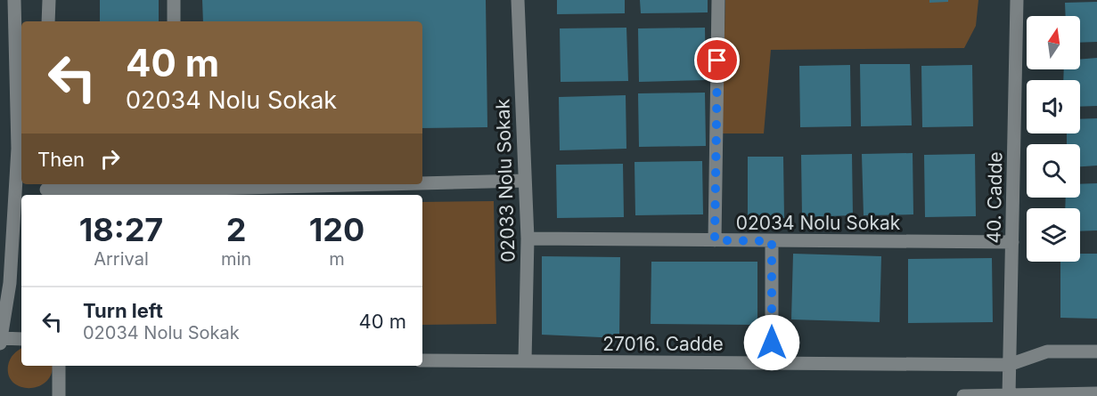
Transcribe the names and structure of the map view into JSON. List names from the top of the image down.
{
  "streets": {
    "street": [
      "02033 Nolu Sokak",
      "40. Cadde",
      "02034 Nolu Sokak",
      "27016. Cadde"
    ]
  },
  "crossings": [
    ["02033 Nolu Sokak", "02034 Nolu Sokak"],
    ["02033 Nolu Sokak", "27016. Cadde"],
    ["40. Cadde", "02034 Nolu Sokak"],
    ["40. Cadde", "27016. Cadde"]
  ],
  "north": "top",
  "page": {
    "turn": ["40 m", "02034 Nolu Sokak"],
    "then": "Then",
    "eta": [
      "18:27",
      "Arrival",
      "2",
      "min",
      "120",
      "m"
    ],
    "list": [
      {
        "name": "Turn left",
        "note": "02034 Nolu Sokak",
        "value": "40 m"
      }
    ]
  }
}
